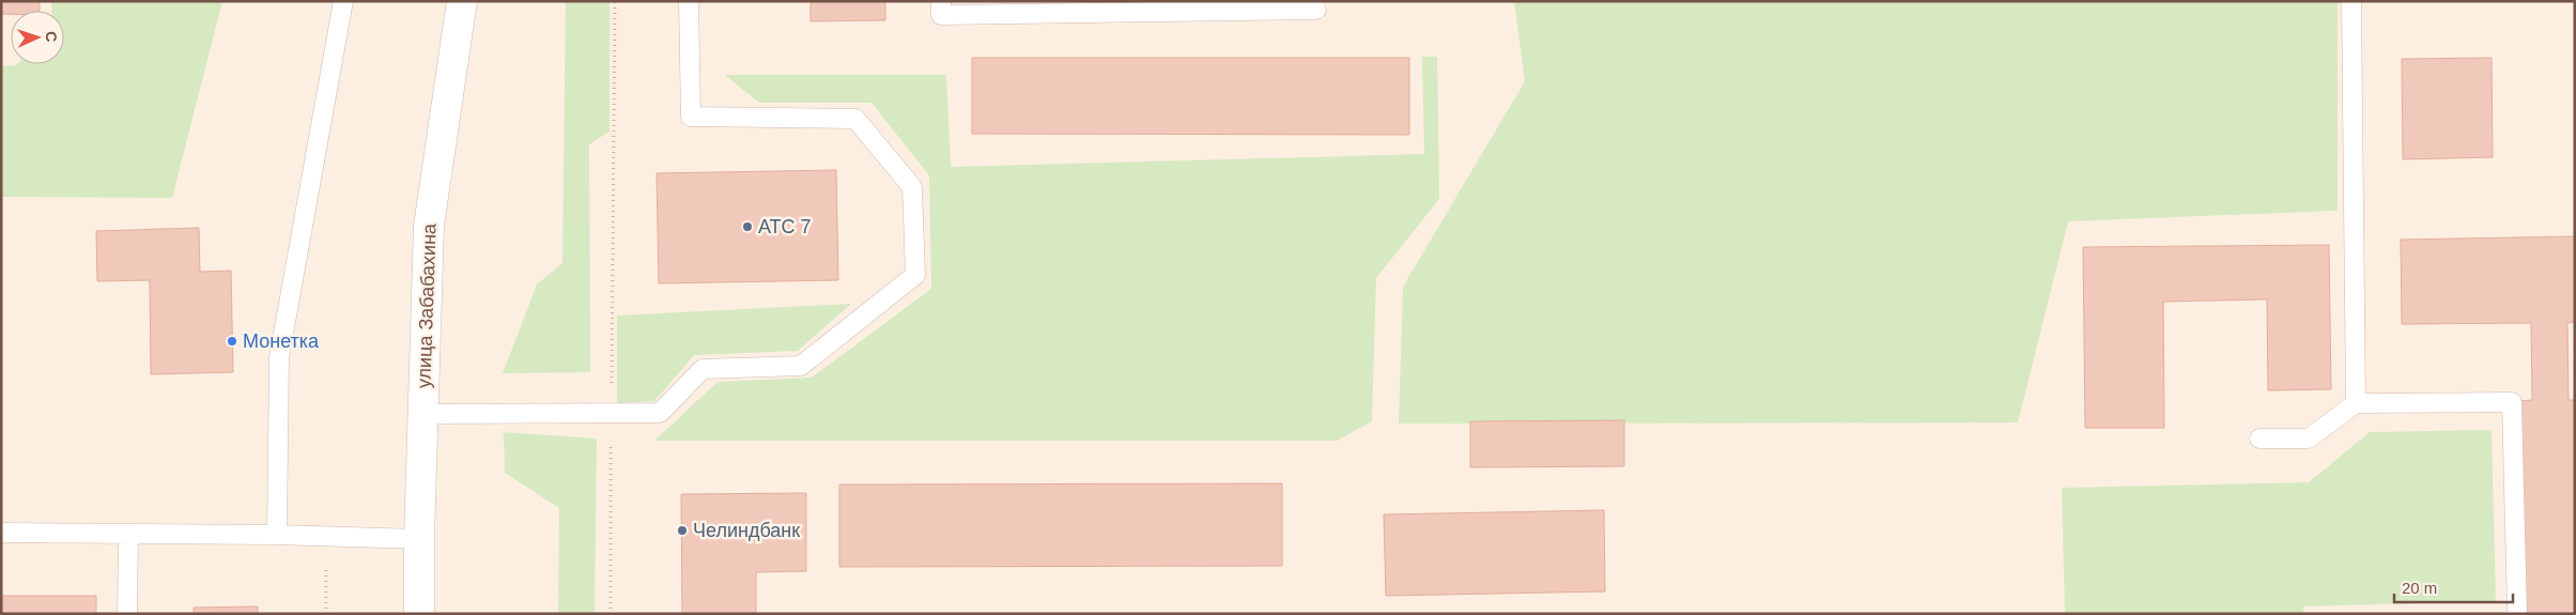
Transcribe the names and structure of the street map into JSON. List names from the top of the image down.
{
  "streets": {
    "street": ["улица Забабахина"]
  },
  "places": ["АТС 7", "Монетка", "Челиндбанк"],
  "scale_bar": "20 m",
  "north": "right"
}
